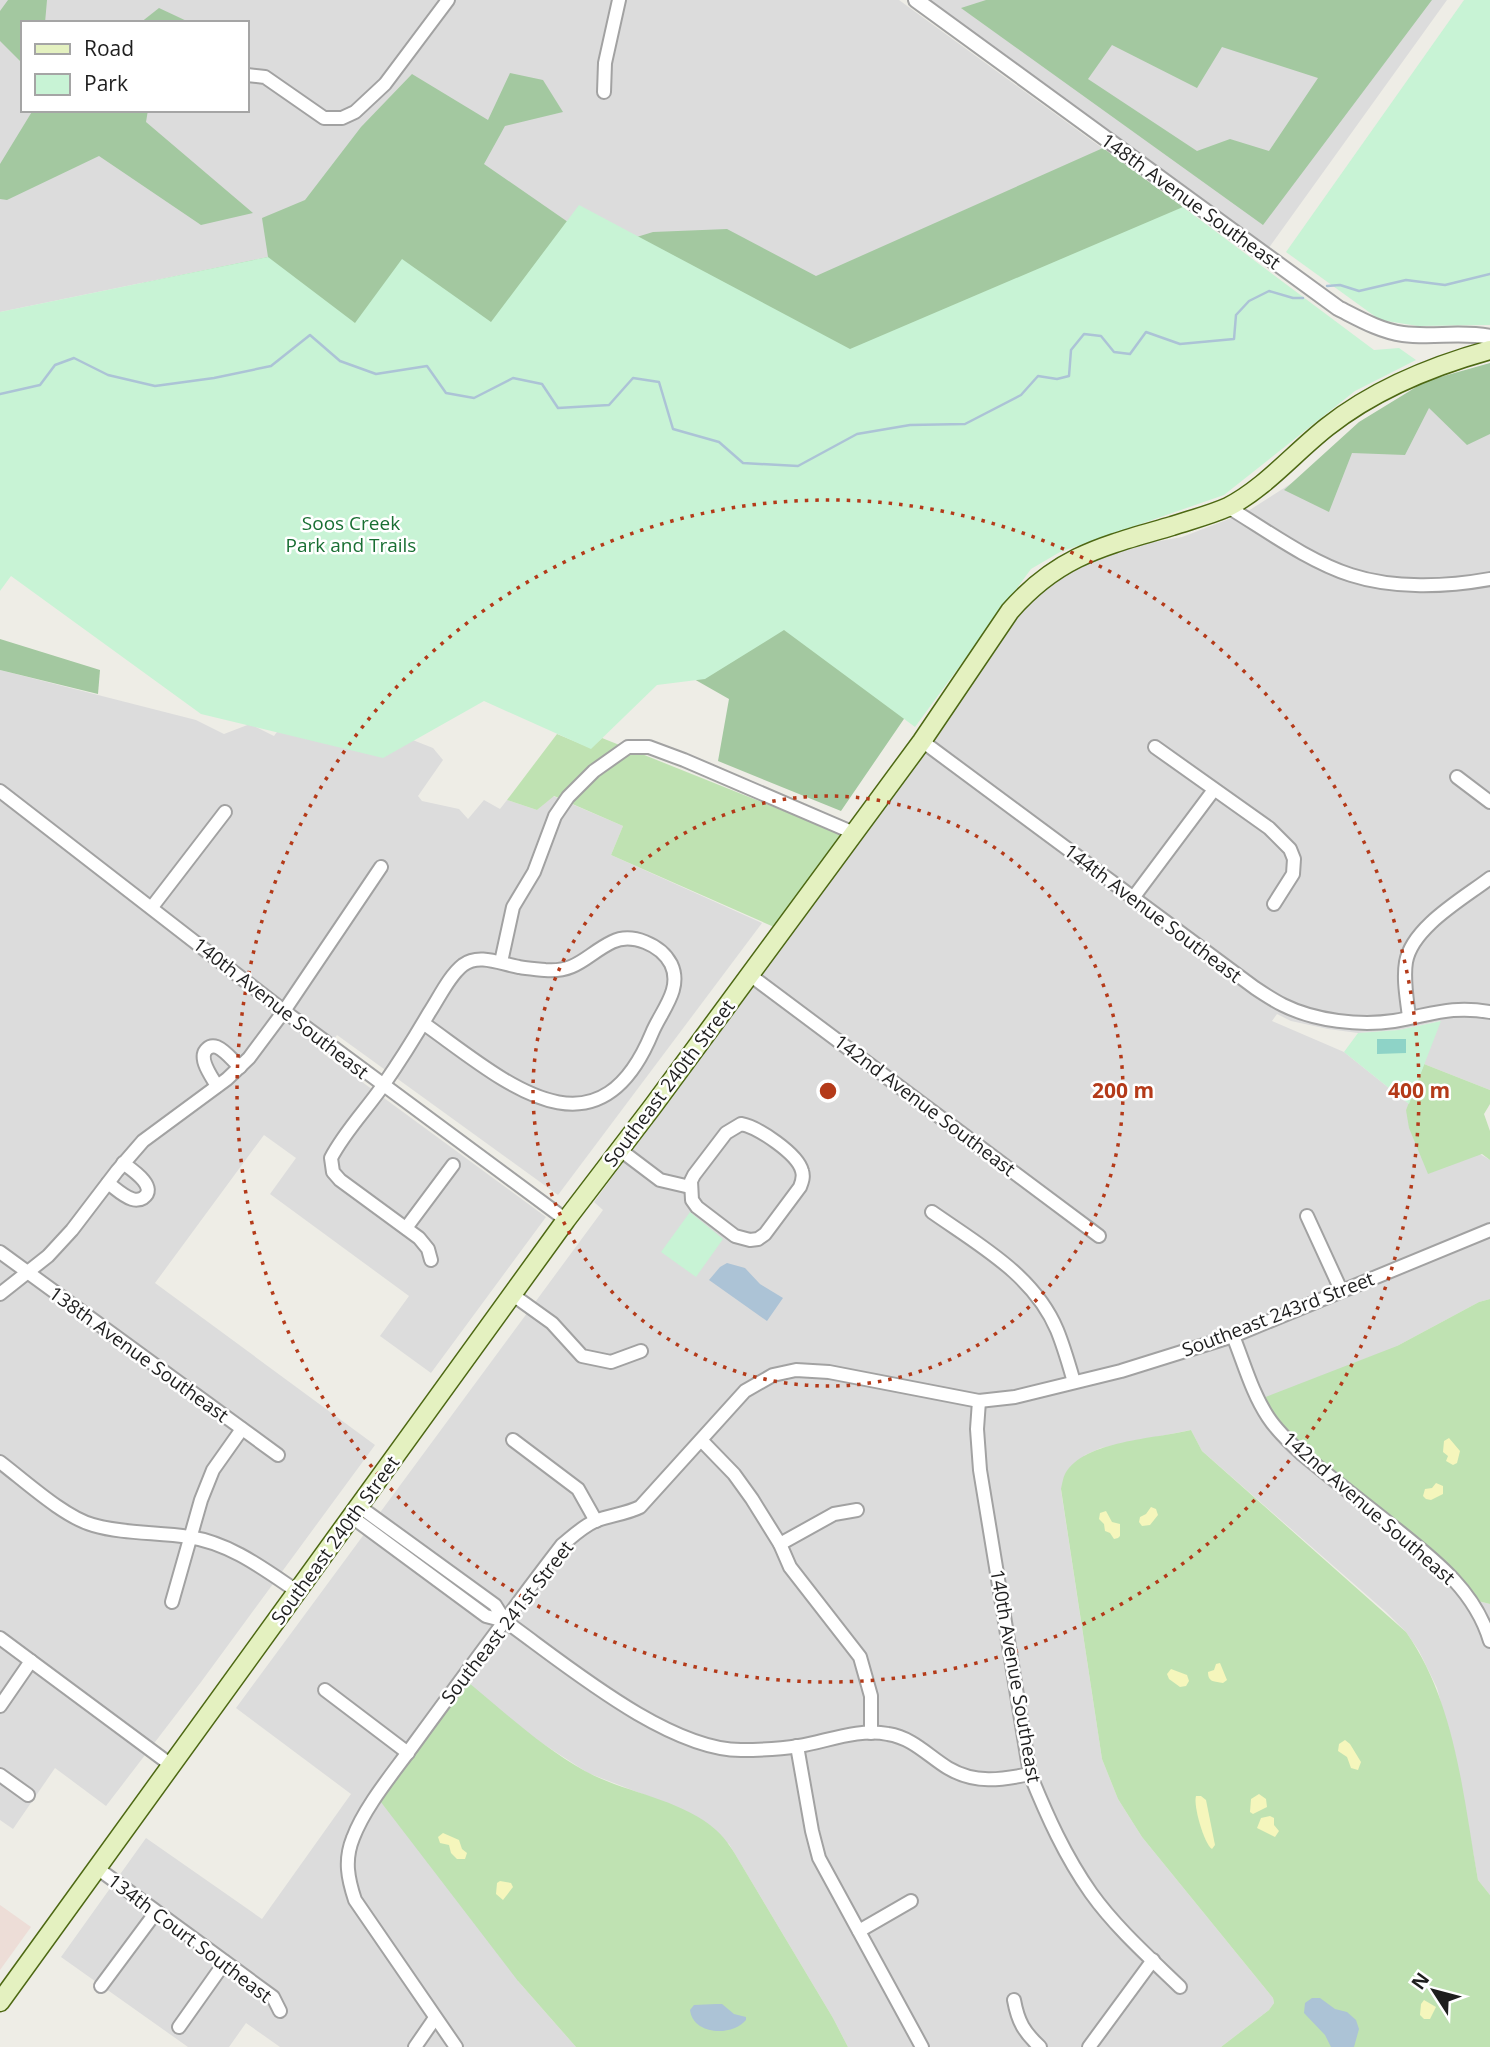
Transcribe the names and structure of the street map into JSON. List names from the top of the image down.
{
  "streets": {
    "main road": ["Southeast 240th Street"],
    "street": [
      "148th Avenue Southeast",
      "144th Avenue Southeast",
      "140th Avenue Southeast",
      "142nd Avenue Southeast",
      "Southeast 243rd Street",
      "138th Avenue Southeast",
      "Southeast 241st Street",
      "134th Court Southeast"
    ]
  },
  "crossings": [
    ["144th Avenue Southeast", "Southeast 240th Street"],
    ["140th Avenue Southeast", "Southeast 240th Street"],
    ["140th Avenue Southeast", "Southeast 243rd Street"],
    ["140th Avenue Southeast", "Southeast 241st Street"],
    ["Southeast 240th Street", "142nd Avenue Southeast"],
    ["Southeast 240th Street", "134th Court Southeast"],
    ["142nd Avenue Southeast", "Southeast 243rd Street"],
    ["Southeast 243rd Street", "Southeast 241st Street"]
  ],
  "parks": ["Soos Creek Park and Trails"],
  "legend": ["Road", "Park"],
  "north": "top left",
  "rings": ["200 m", "400 m"]
}
